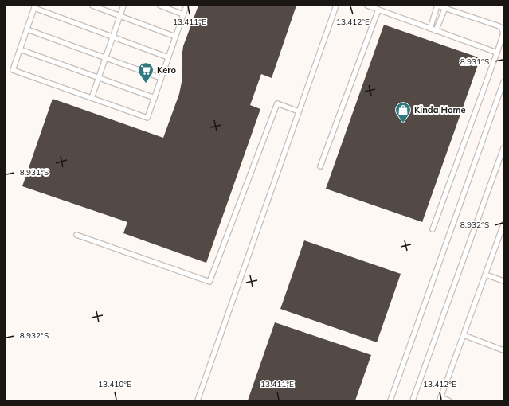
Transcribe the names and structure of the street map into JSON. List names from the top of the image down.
{
  "places": {
    "supermarket": ["Kero"],
    "shop": ["Kinda Home"]
  },
  "coordinates": [
    "13.411°E",
    "13.412°E",
    "8.931°S",
    "8.932°S",
    "13.410°E"
  ]
}
